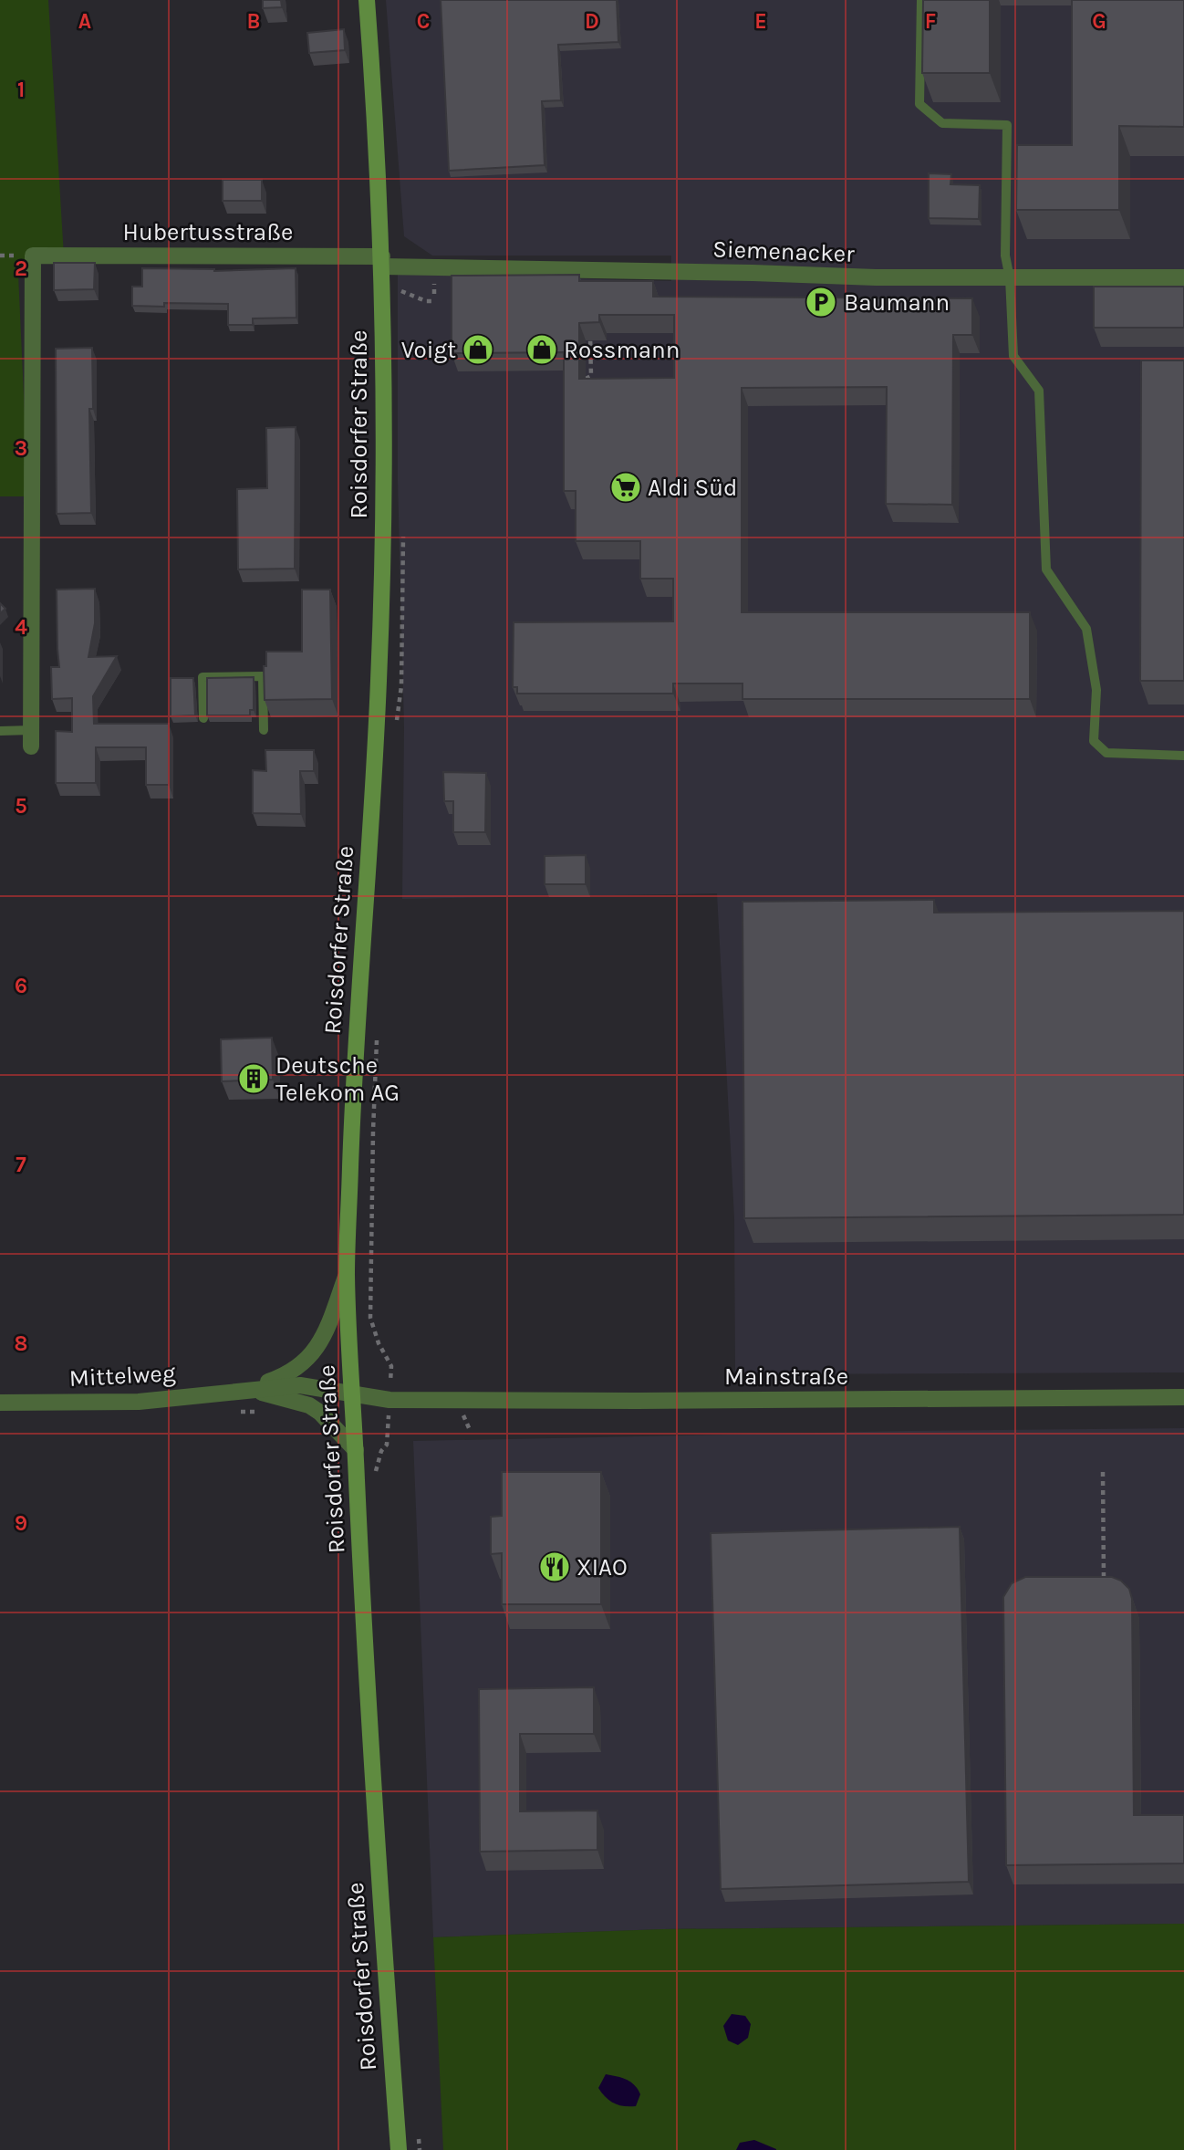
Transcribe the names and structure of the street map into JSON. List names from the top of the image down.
{
  "streets": {
    "main road": ["Roisdorfer Straße"],
    "street": [
      "Hubertusstraße",
      "Siemenacker",
      "Mittelweg",
      "Mainstraße"
    ]
  },
  "crossings": [
    ["Hubertusstraße", "Siemenacker"],
    ["Hubertusstraße", "Roisdorfer Straße"],
    ["Siemenacker", "Roisdorfer Straße"],
    ["Roisdorfer Straße", "Mittelweg"],
    ["Mittelweg", "Mainstraße"]
  ],
  "places": {
    "parking": ["Baumann"],
    "shop": ["Voigt", "Rossmann"],
    "supermarket": ["Aldi Süd"],
    "building": ["Deutsche Telekom AG"],
    "restaurant": ["XIAO"]
  },
  "grid": {
    "columns": [
      "A",
      "B",
      "C",
      "D",
      "E",
      "F",
      "G"
    ],
    "rows": [
      "1",
      "2",
      "3",
      "4",
      "5",
      "6",
      "7",
      "8",
      "9"
    ]
  }
}
